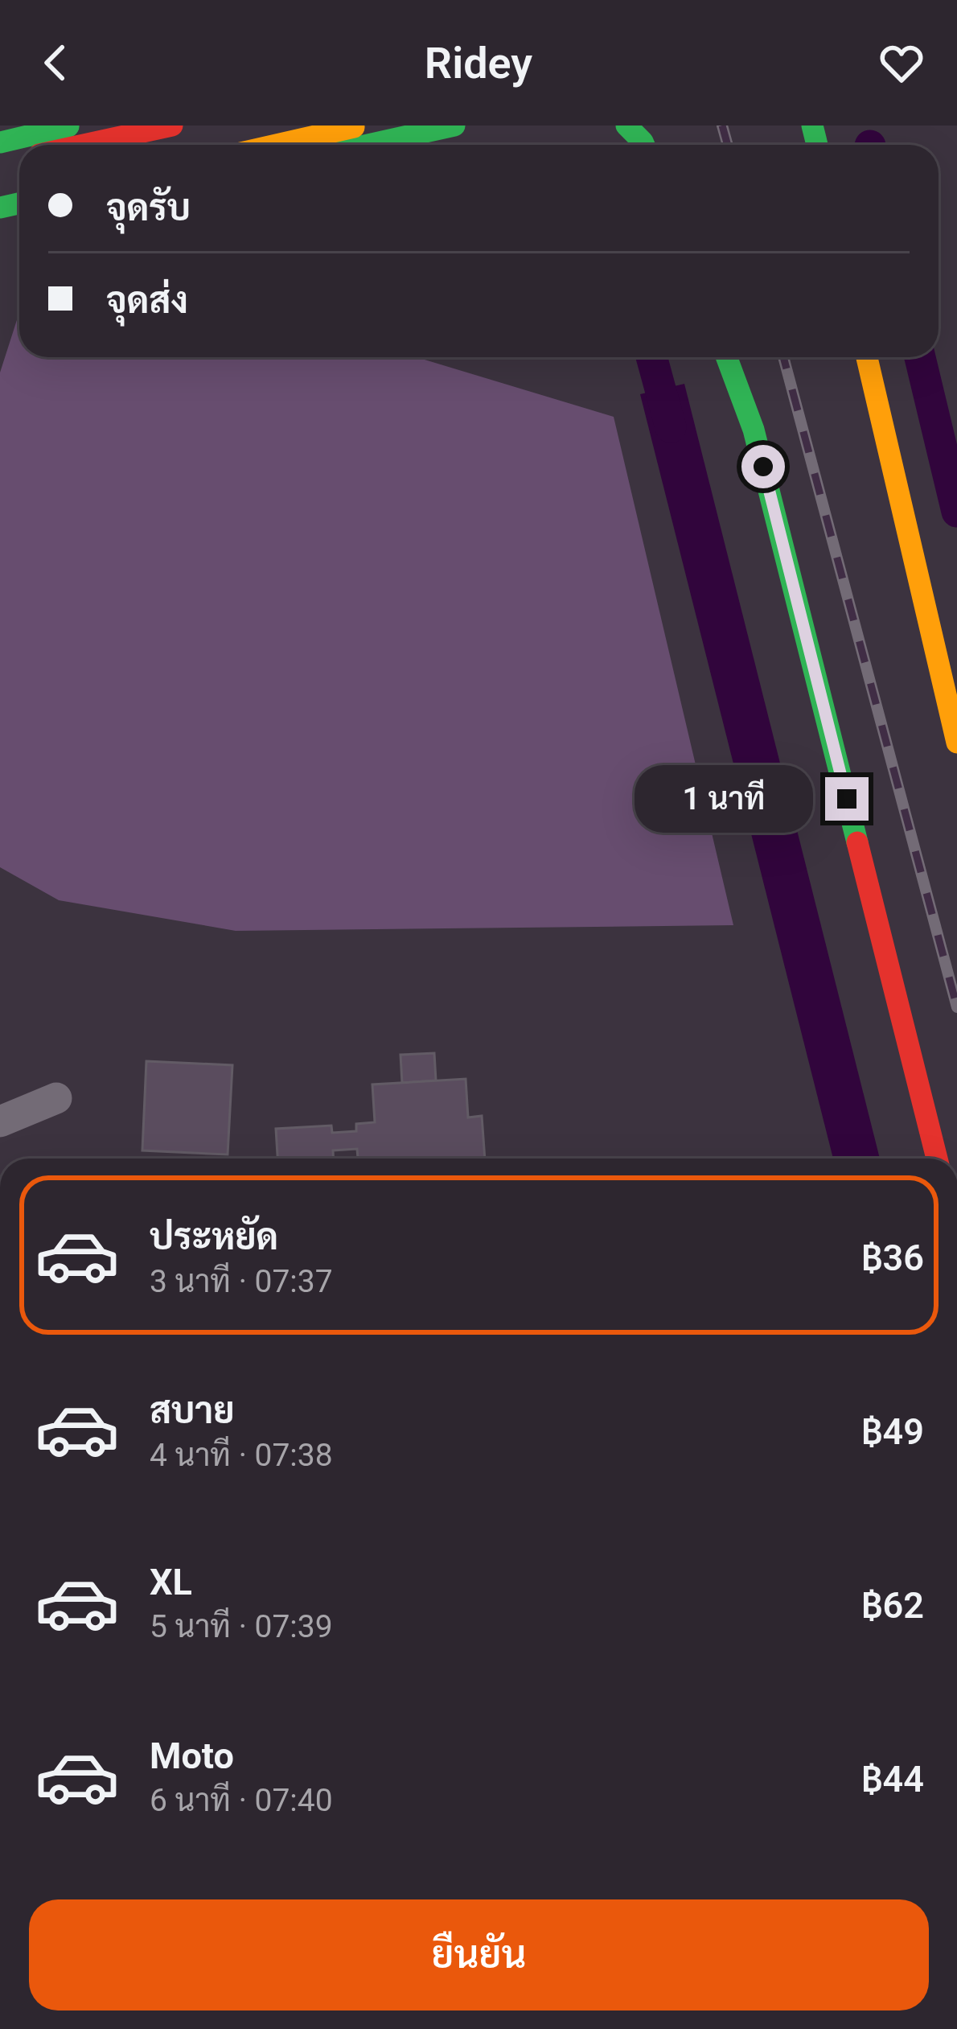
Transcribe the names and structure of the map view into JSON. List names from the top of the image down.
{
  "page": {
    "header": "Ridey",
    "banner": ["จุดรับ", "จุดส่ง"],
    "bubble": "1 นาที",
    "list": [
      {
        "name": "ประหยัด",
        "note": "3 นาที · 07:37",
        "value": "฿36"
      },
      {
        "name": "สบาย",
        "note": "4 นาที · 07:38",
        "value": "฿49"
      },
      {
        "name": "XL",
        "note": "5 นาที · 07:39",
        "value": "฿62"
      },
      {
        "name": "Moto",
        "note": "6 นาที · 07:40",
        "value": "฿44"
      }
    ],
    "buttons": "ยืนยัน"
  }
}
